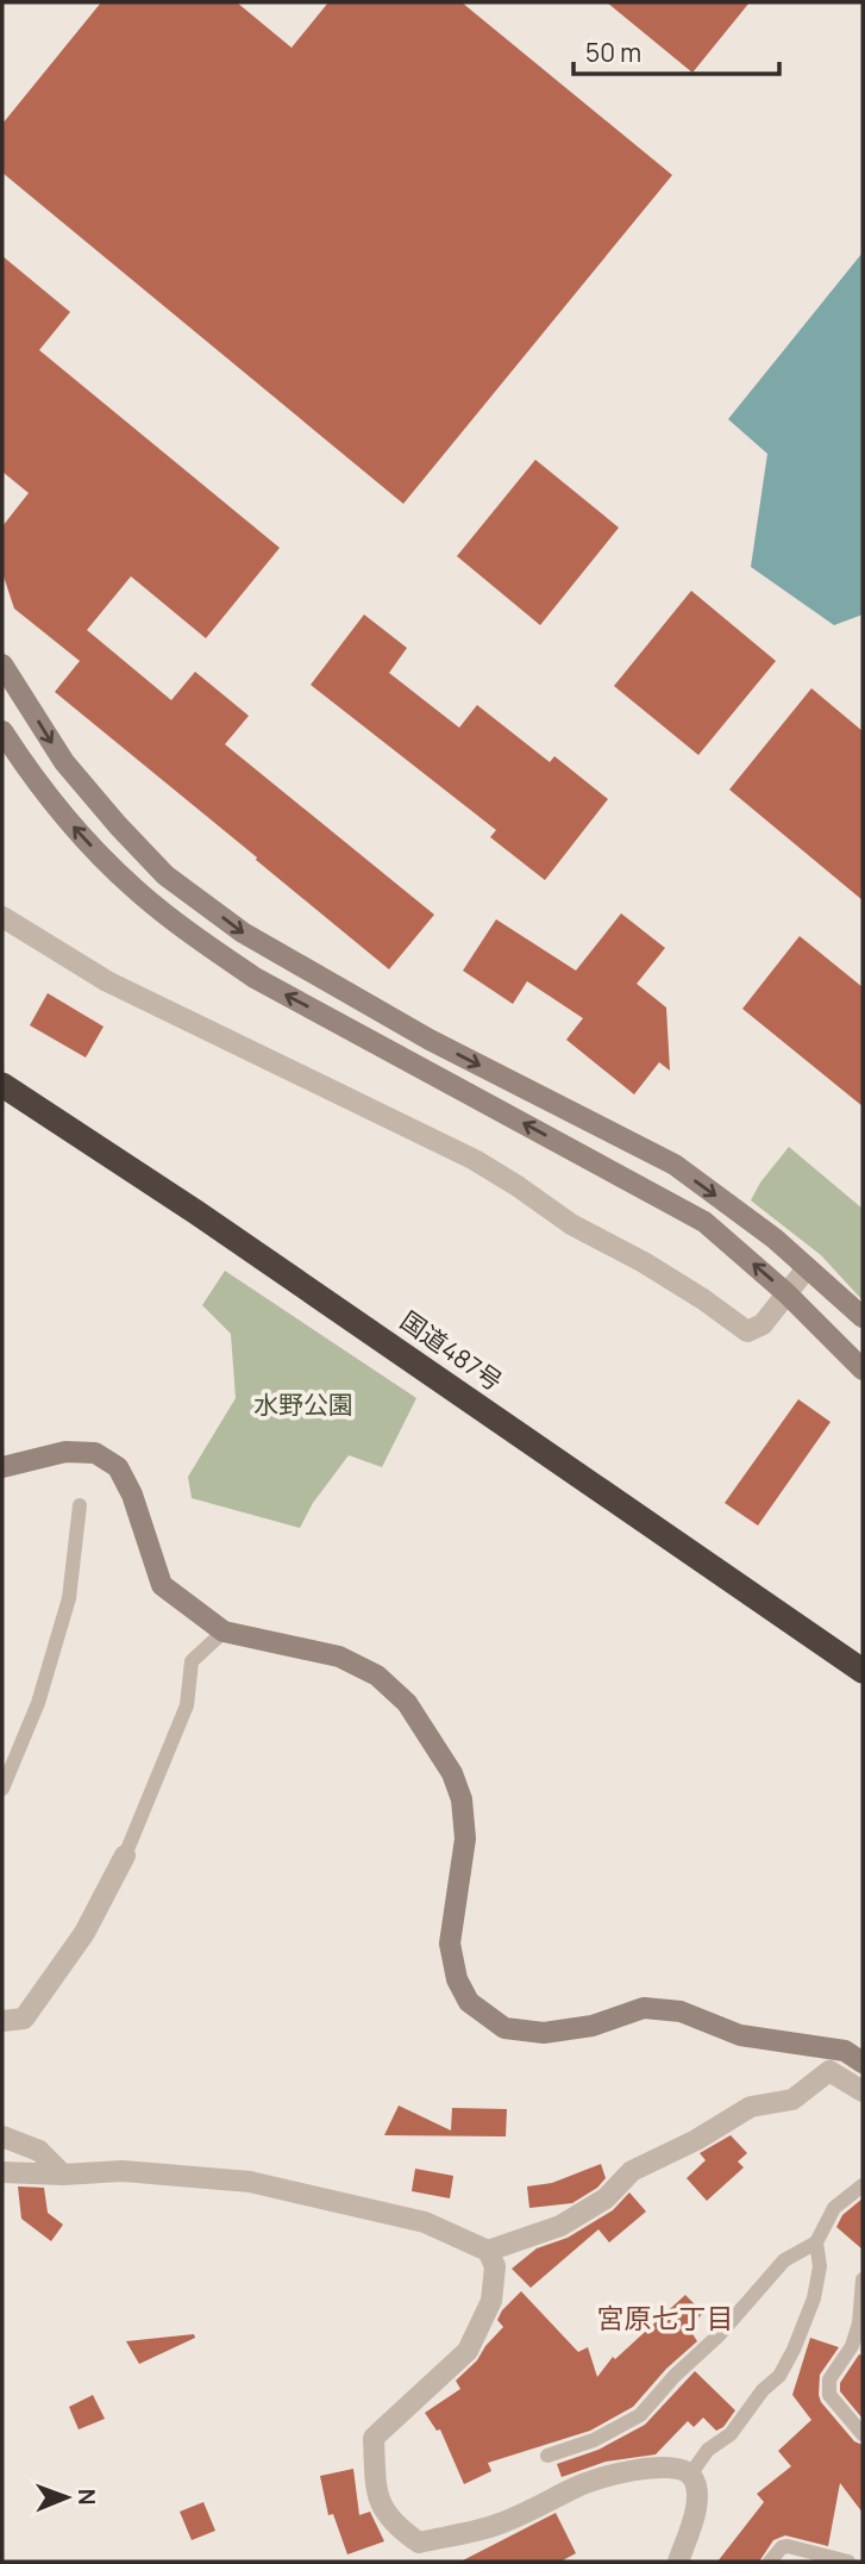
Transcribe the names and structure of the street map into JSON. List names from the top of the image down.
{
  "streets": {
    "highway": ["国道487号"]
  },
  "districts": ["宮原七丁目"],
  "parks": ["水野公園"],
  "scale_bar": "50 m",
  "north": "right"
}
